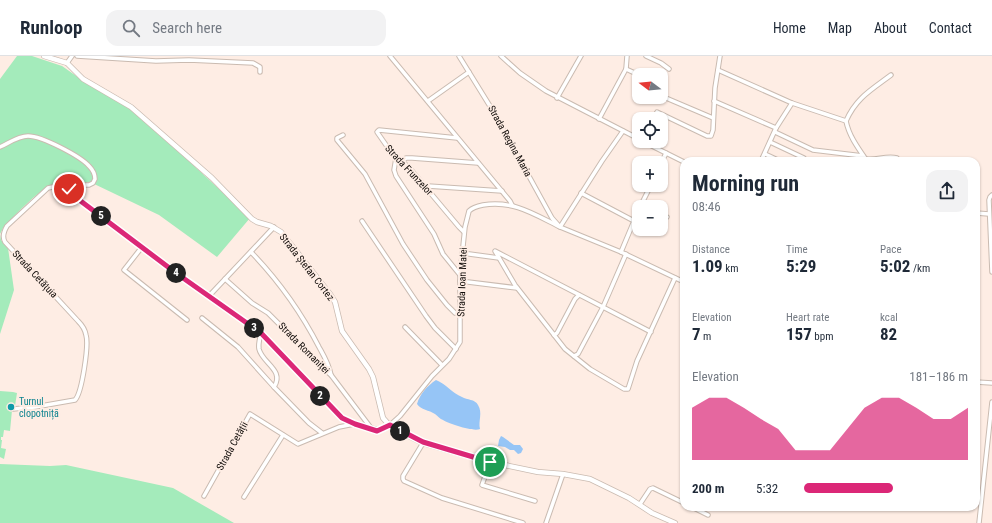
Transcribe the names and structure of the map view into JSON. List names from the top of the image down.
{
  "streets": {
    "street": [
      "Strada Regina Maria",
      "Strada Frunzelor",
      "Strada Ștefan Cortez",
      "Strada Cetățuia",
      "Strada Ioan Matei",
      "Strada Romaniței",
      "Strada Cetății"
    ]
  },
  "crossings": [
    ["Strada Regina Maria", "Strada Ioan Matei"],
    ["Strada Frunzelor", "Strada Ioan Matei"],
    ["Strada Ștefan Cortez", "Strada Ioan Matei"]
  ],
  "places": ["Turnul clopotniță"],
  "north": "left",
  "page": {
    "header": "Runloop",
    "search": "Search here",
    "nav": [
      "Home",
      "Map",
      "About",
      "Contact"
    ],
    "map_buttons": ["+", "−"],
    "heading": ["Morning run", "08:46"],
    "pins": [
      "5",
      "4",
      "3",
      "2",
      "1"
    ],
    "stats": [
      ["Distance", "1.09 km"],
      ["Time", "5:29"],
      ["Pace", "5:02 /km"],
      ["Elevation", "7 m"],
      ["Heart rate", "157 bpm"],
      ["kcal", "82"]
    ],
    "chart": ["Elevation", "181–186 m"],
    "list": [
      {
        "name": "200 m",
        "note": "5:32"
      }
    ]
  }
}
